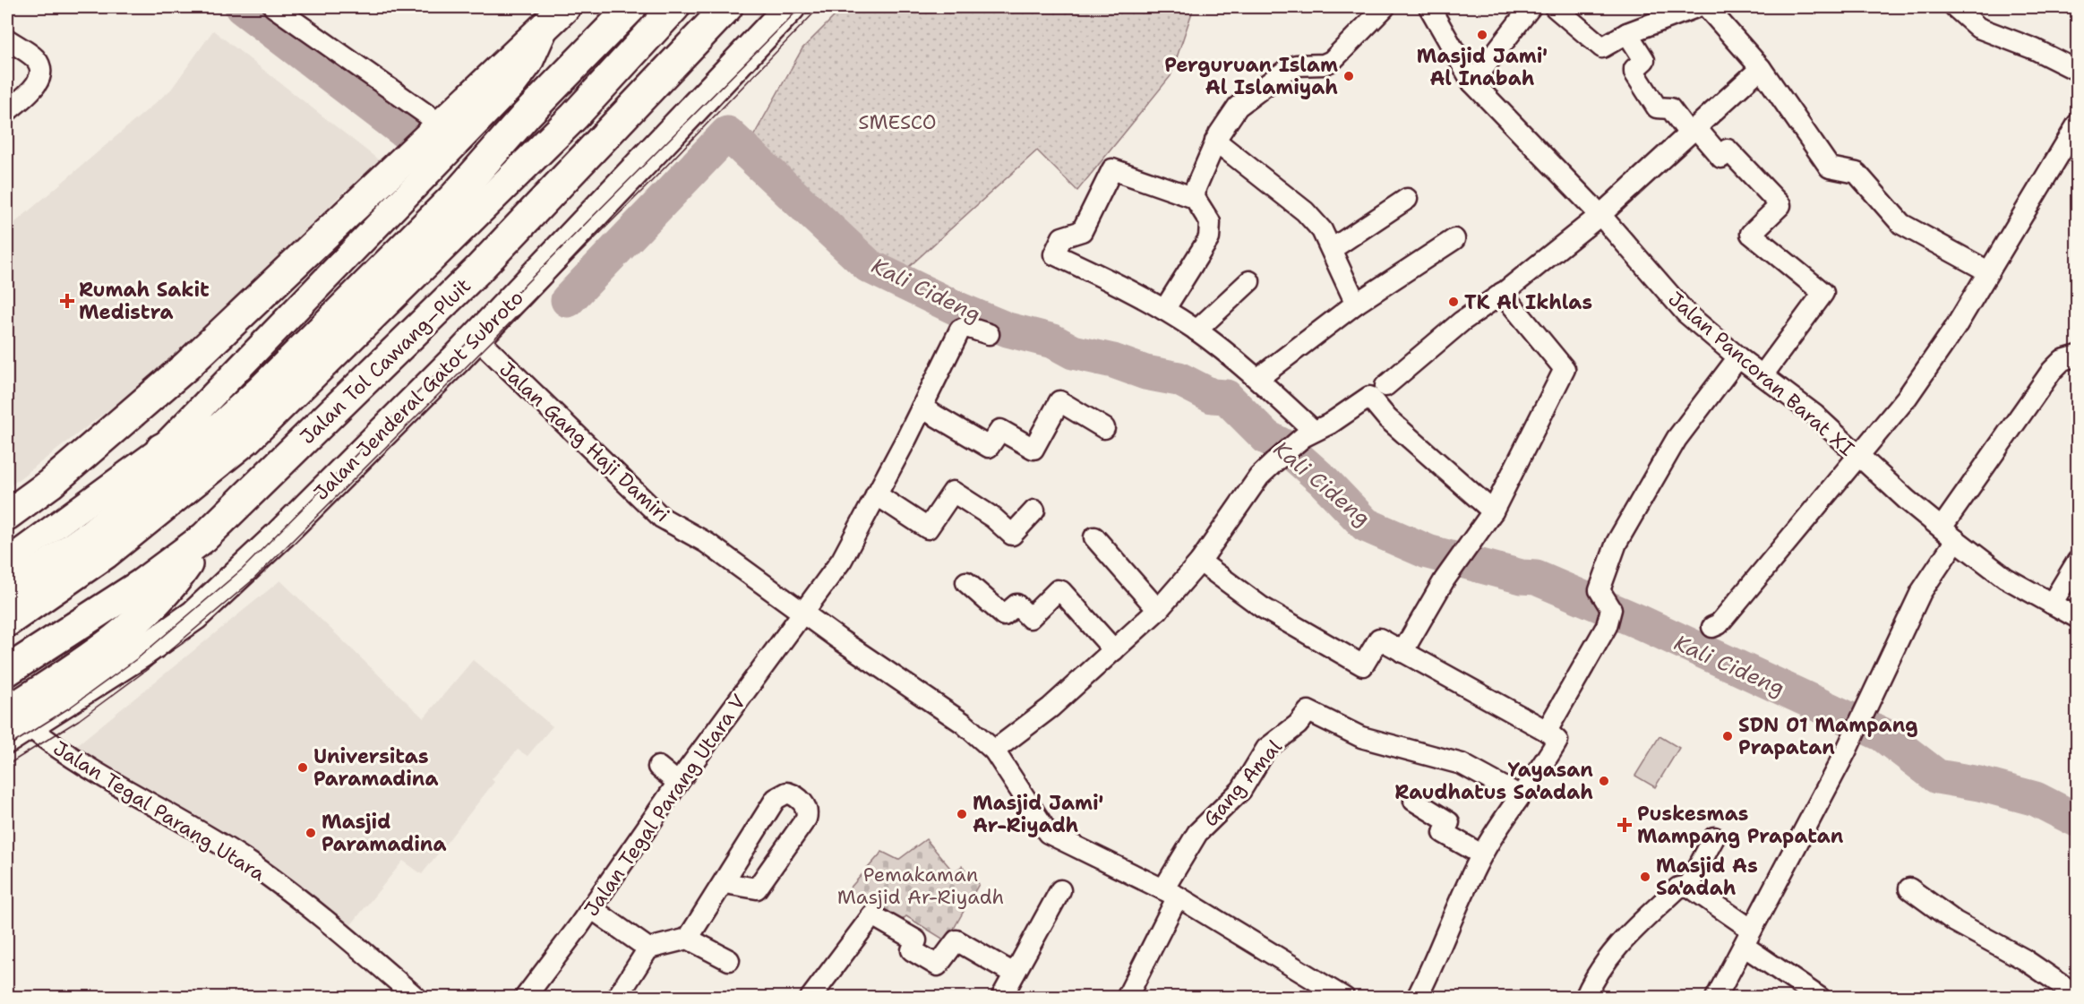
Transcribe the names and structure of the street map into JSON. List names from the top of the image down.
{
  "streets": {
    "highway": ["Jalan Tol Cawang–Pluit", "Jalan Jenderal Gatot Subroto"],
    "street": [
      "Jalan Pancoran Barat XI",
      "Jalan Gang Haji Damiri",
      "Gang Amal",
      "Jalan Tegal Parang Utara V",
      "Jalan Tegal Parang Utara"
    ]
  },
  "crossings": [
    ["Jalan Jenderal Gatot Subroto", "Jalan Gang Haji Damiri"],
    ["Jalan Jenderal Gatot Subroto", "Jalan Tegal Parang Utara"],
    ["Jalan Gang Haji Damiri", "Gang Amal"],
    ["Jalan Gang Haji Damiri", "Jalan Tegal Parang Utara V"]
  ],
  "water": ["Kali Cideng"],
  "parks": ["SMESCO", "Pemakaman Masjid Ar-Riyadh"],
  "places": {
    "other": [
      "Masjid Jami' Al Inabah",
      "Perguruan Islam Al Islamiyah",
      "TK Al Ikhlas",
      "SDN 01 Mampang Prapatan",
      "Universitas Paramadina",
      "Yayasan Raudhatus Sa'adah",
      "Masjid Jami' Ar-Riyadh",
      "Masjid Paramadina",
      "Masjid As Sa'adah"
    ],
    "health": ["Rumah Sakit Medistra", "Puskesmas Mampang Prapatan"]
  }
}
